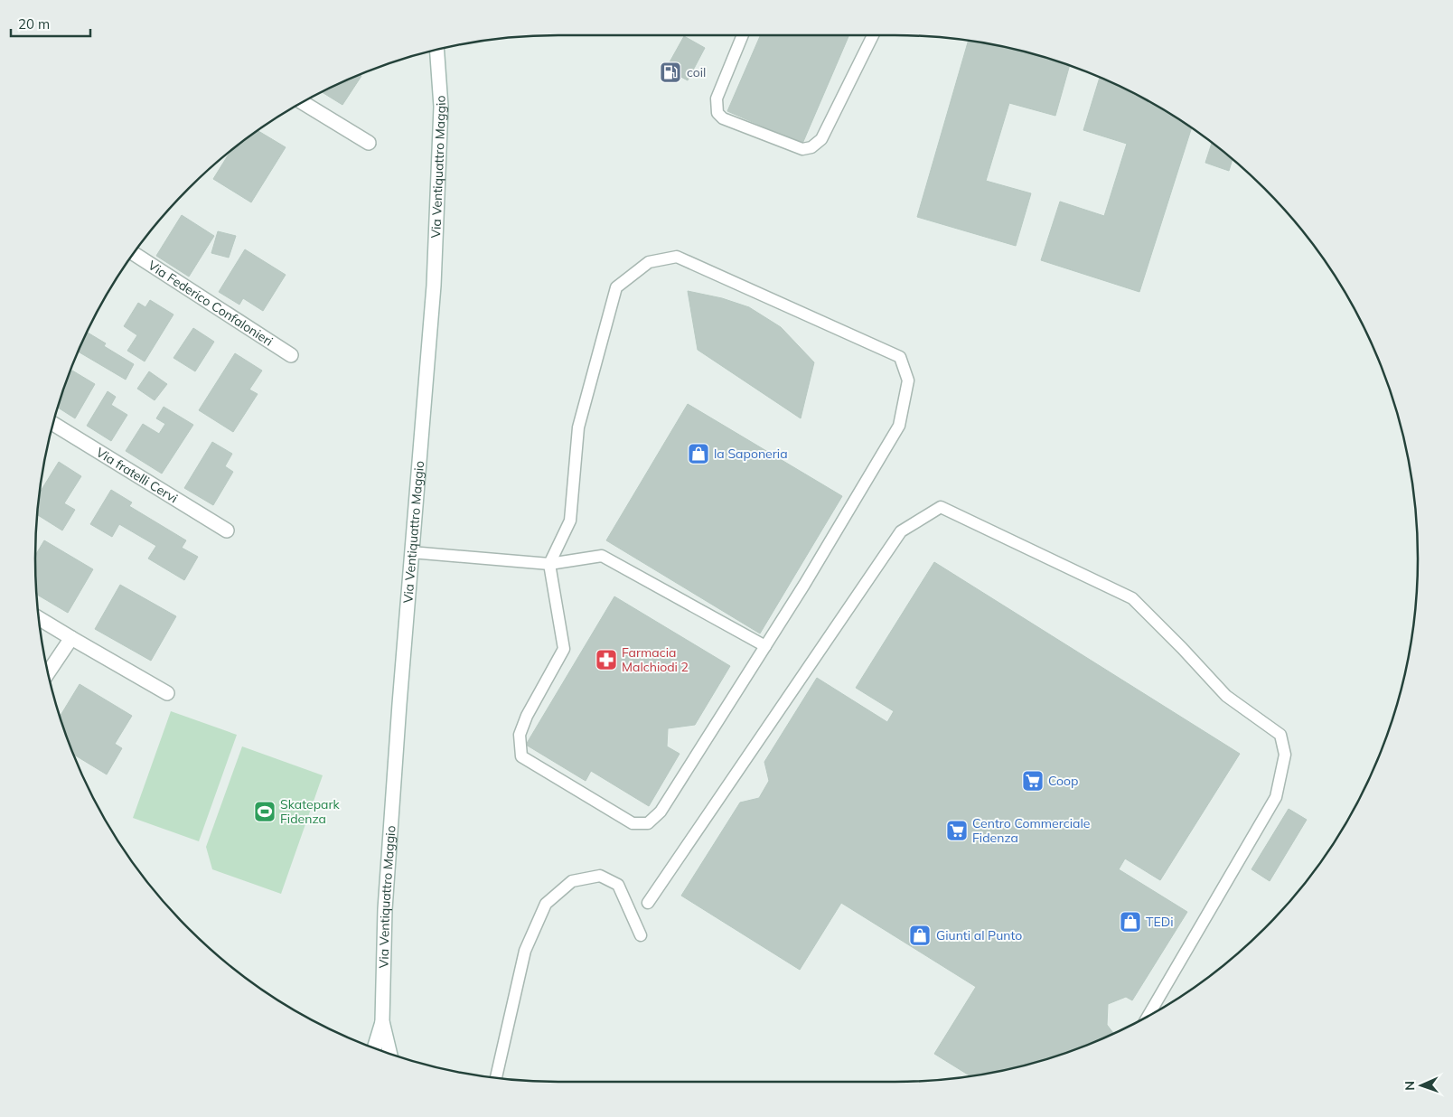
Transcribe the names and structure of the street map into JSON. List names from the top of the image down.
{
  "streets": {
    "main road": ["Via Ventiquattro Maggio", "Via Federico Confalonieri", "Via fratelli Cervi"]
  },
  "places": {
    "fuel station": ["coil"],
    "shop": ["la Saponeria", "TEDi", "Giunti al Punto"],
    "pharmacy": ["Farmacia Malchiodi 2"],
    "supermarket": ["Coop", "Centro Commerciale Fidenza"],
    "sports": ["Skatepark Fidenza"]
  },
  "scale_bar": "20 m",
  "north": "left"
}
